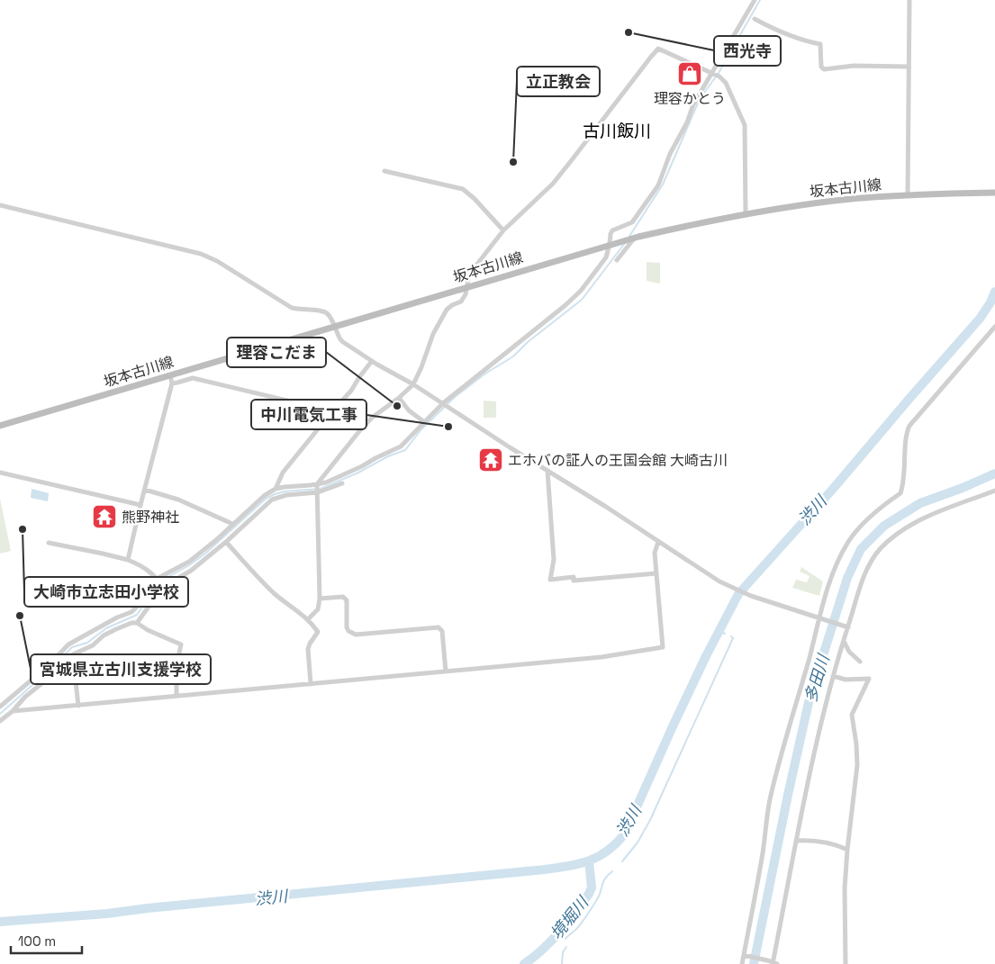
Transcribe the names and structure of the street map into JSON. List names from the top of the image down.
{
  "streets": {
    "main road": ["坂本古川線"]
  },
  "districts": ["古川飯川"],
  "water": ["渋川", "多田川", "境堀川"],
  "places": {
    "other": [
      "西光寺",
      "立正教会",
      "理容こだま",
      "中川電気工事",
      "大崎市立志田小学校",
      "宮城県立古川支援学校"
    ],
    "shop": ["理容かとう"],
    "temple": ["エホバの証人の王国会館 大崎古川", "熊野神社"]
  },
  "scale_bar": "100 m"
}
